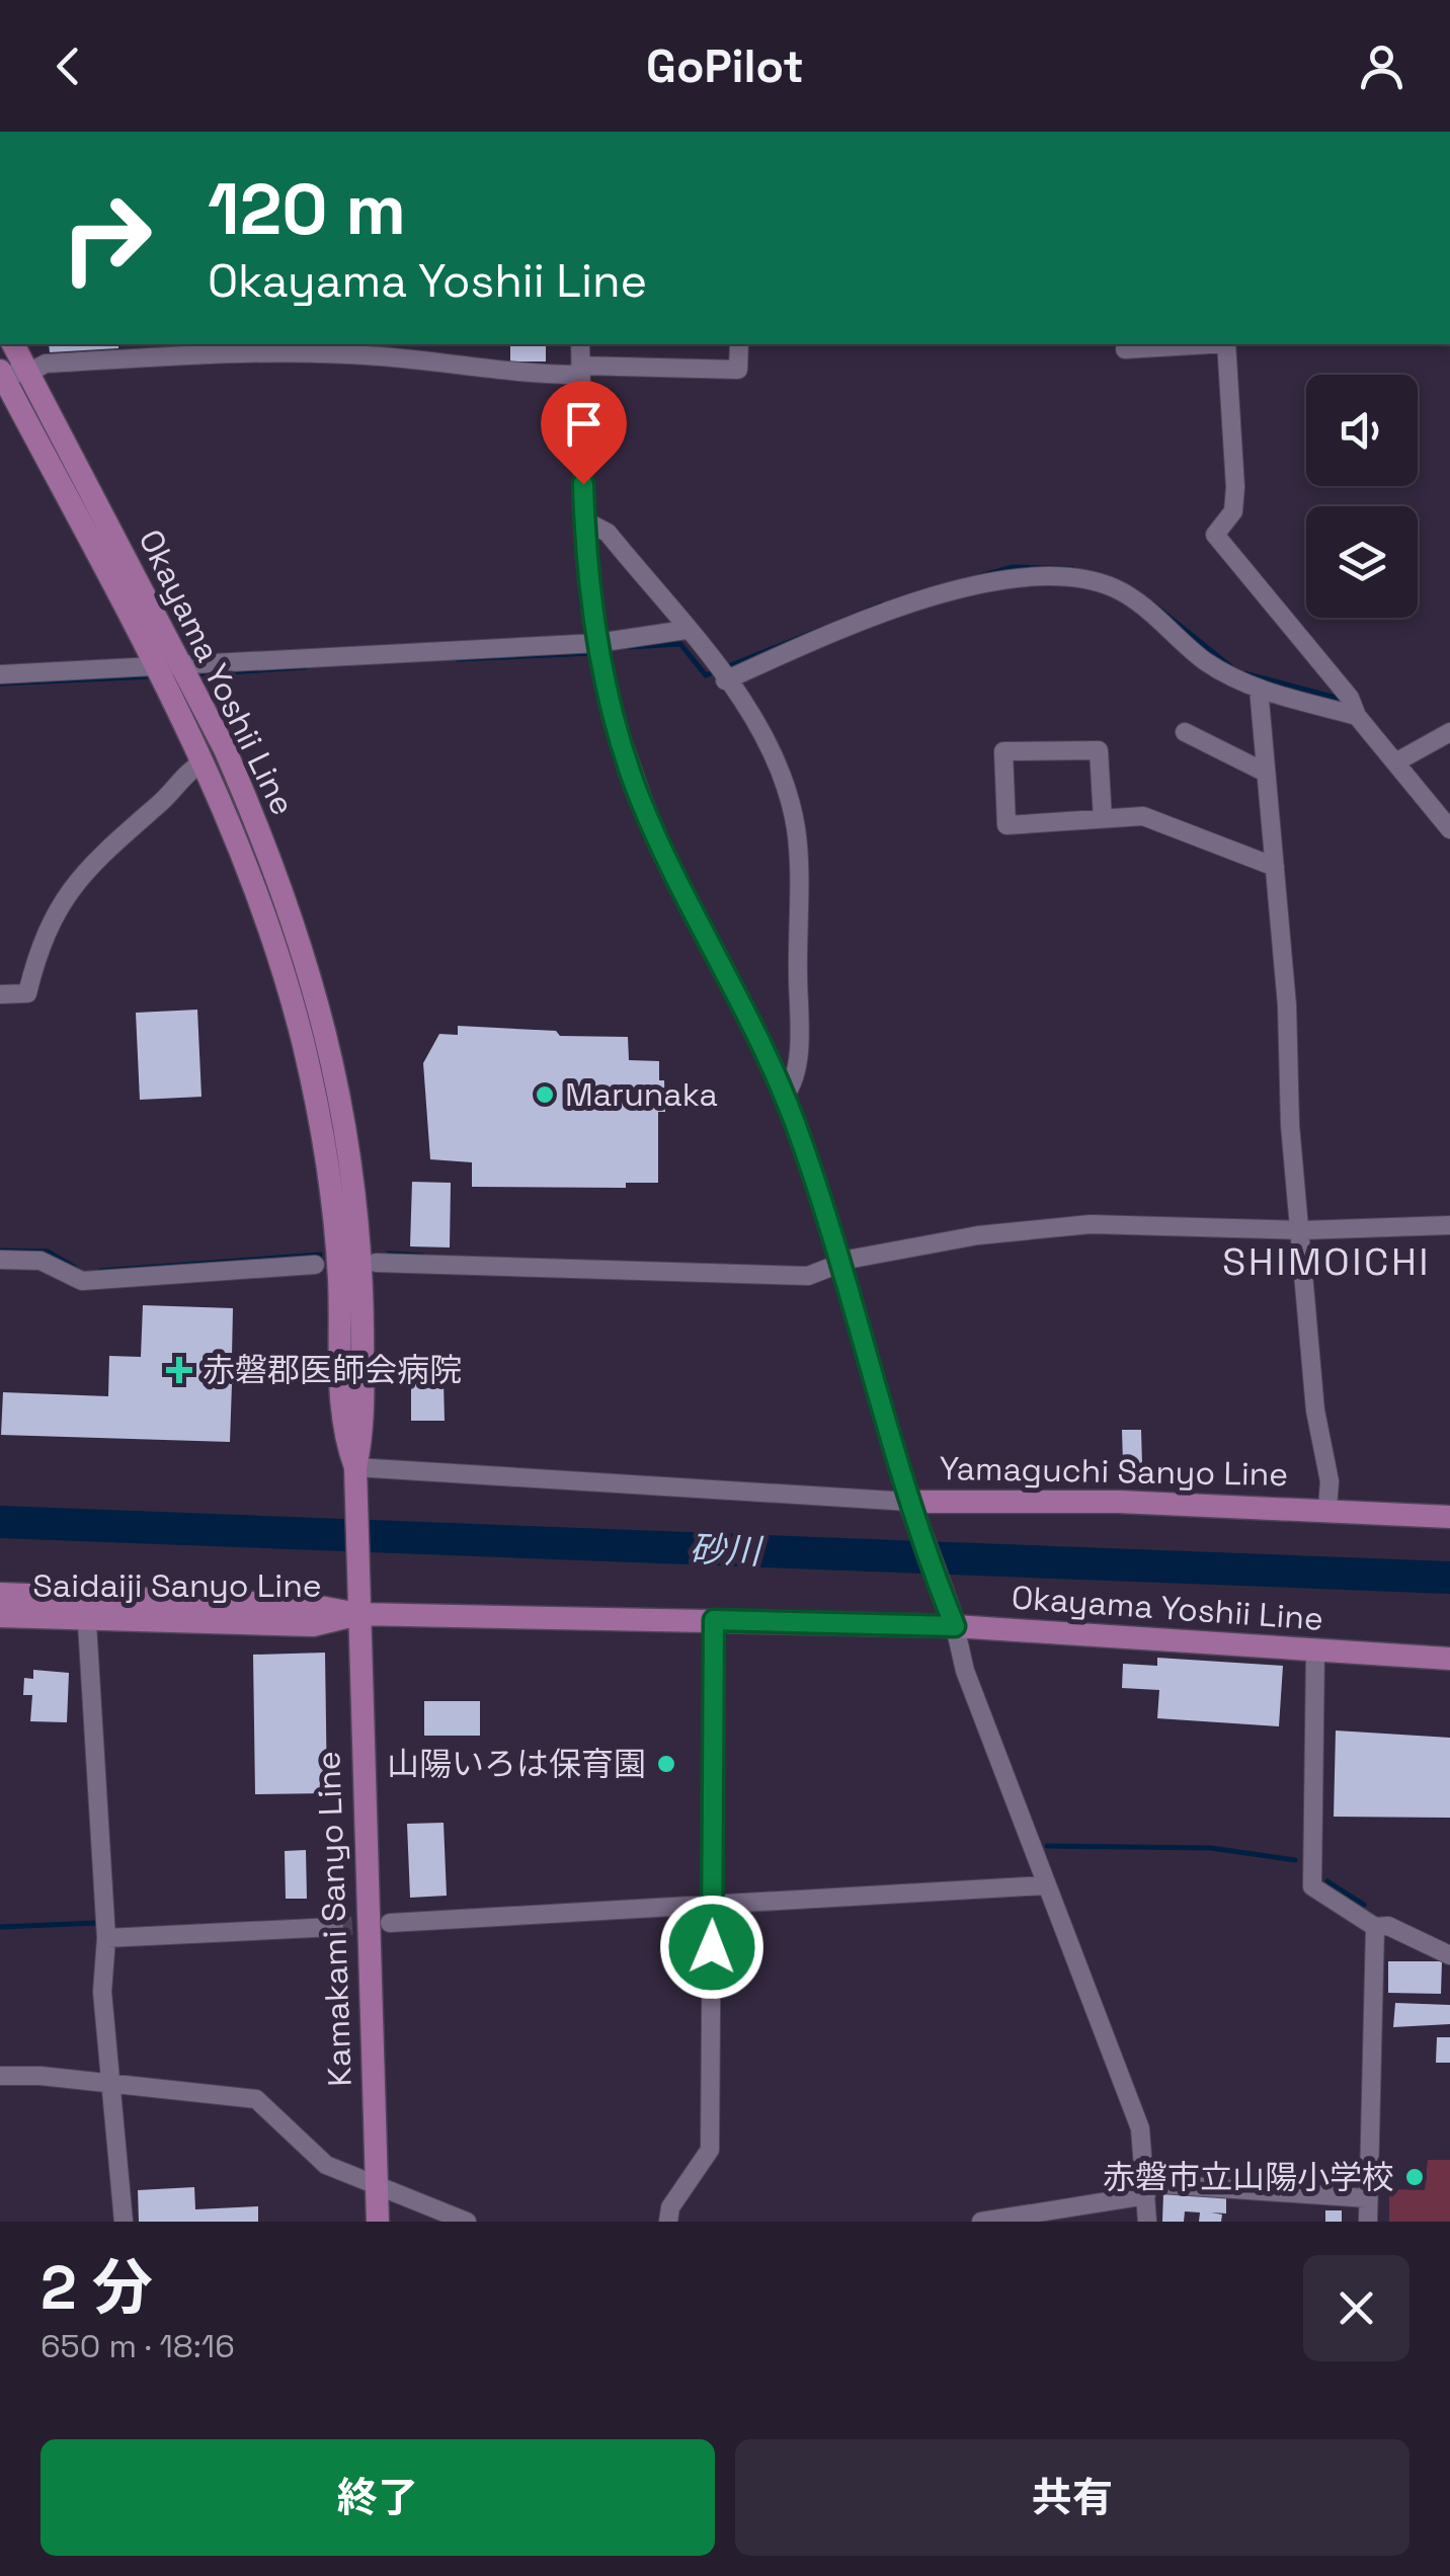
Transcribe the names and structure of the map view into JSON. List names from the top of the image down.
{
  "streets": {
    "main road": [
      "Okayama Yoshii Line",
      "Yamaguchi Sanyo Line",
      "Saidaiji Sanyo Line",
      "Kamakami Sanyo Line"
    ]
  },
  "crossings": [
    ["Okayama Yoshii Line", "Yamaguchi Sanyo Line"],
    ["Okayama Yoshii Line", "Saidaiji Sanyo Line"],
    ["Okayama Yoshii Line", "Kamakami Sanyo Line"],
    ["Saidaiji Sanyo Line", "Kamakami Sanyo Line"]
  ],
  "districts": ["SHIMOICHI"],
  "water": ["砂川"],
  "places": {
    "other": ["Marunaka", "山陽いろは保育園", "赤磐市立山陽小学校"],
    "health": ["赤磐郡医師会病院"]
  },
  "page": {
    "header": "GoPilot",
    "turn": ["120 m", "Okayama Yoshii Line"],
    "heading": ["2 分", "650 m · 18:16"],
    "buttons": ["終了", "共有"]
  }
}
